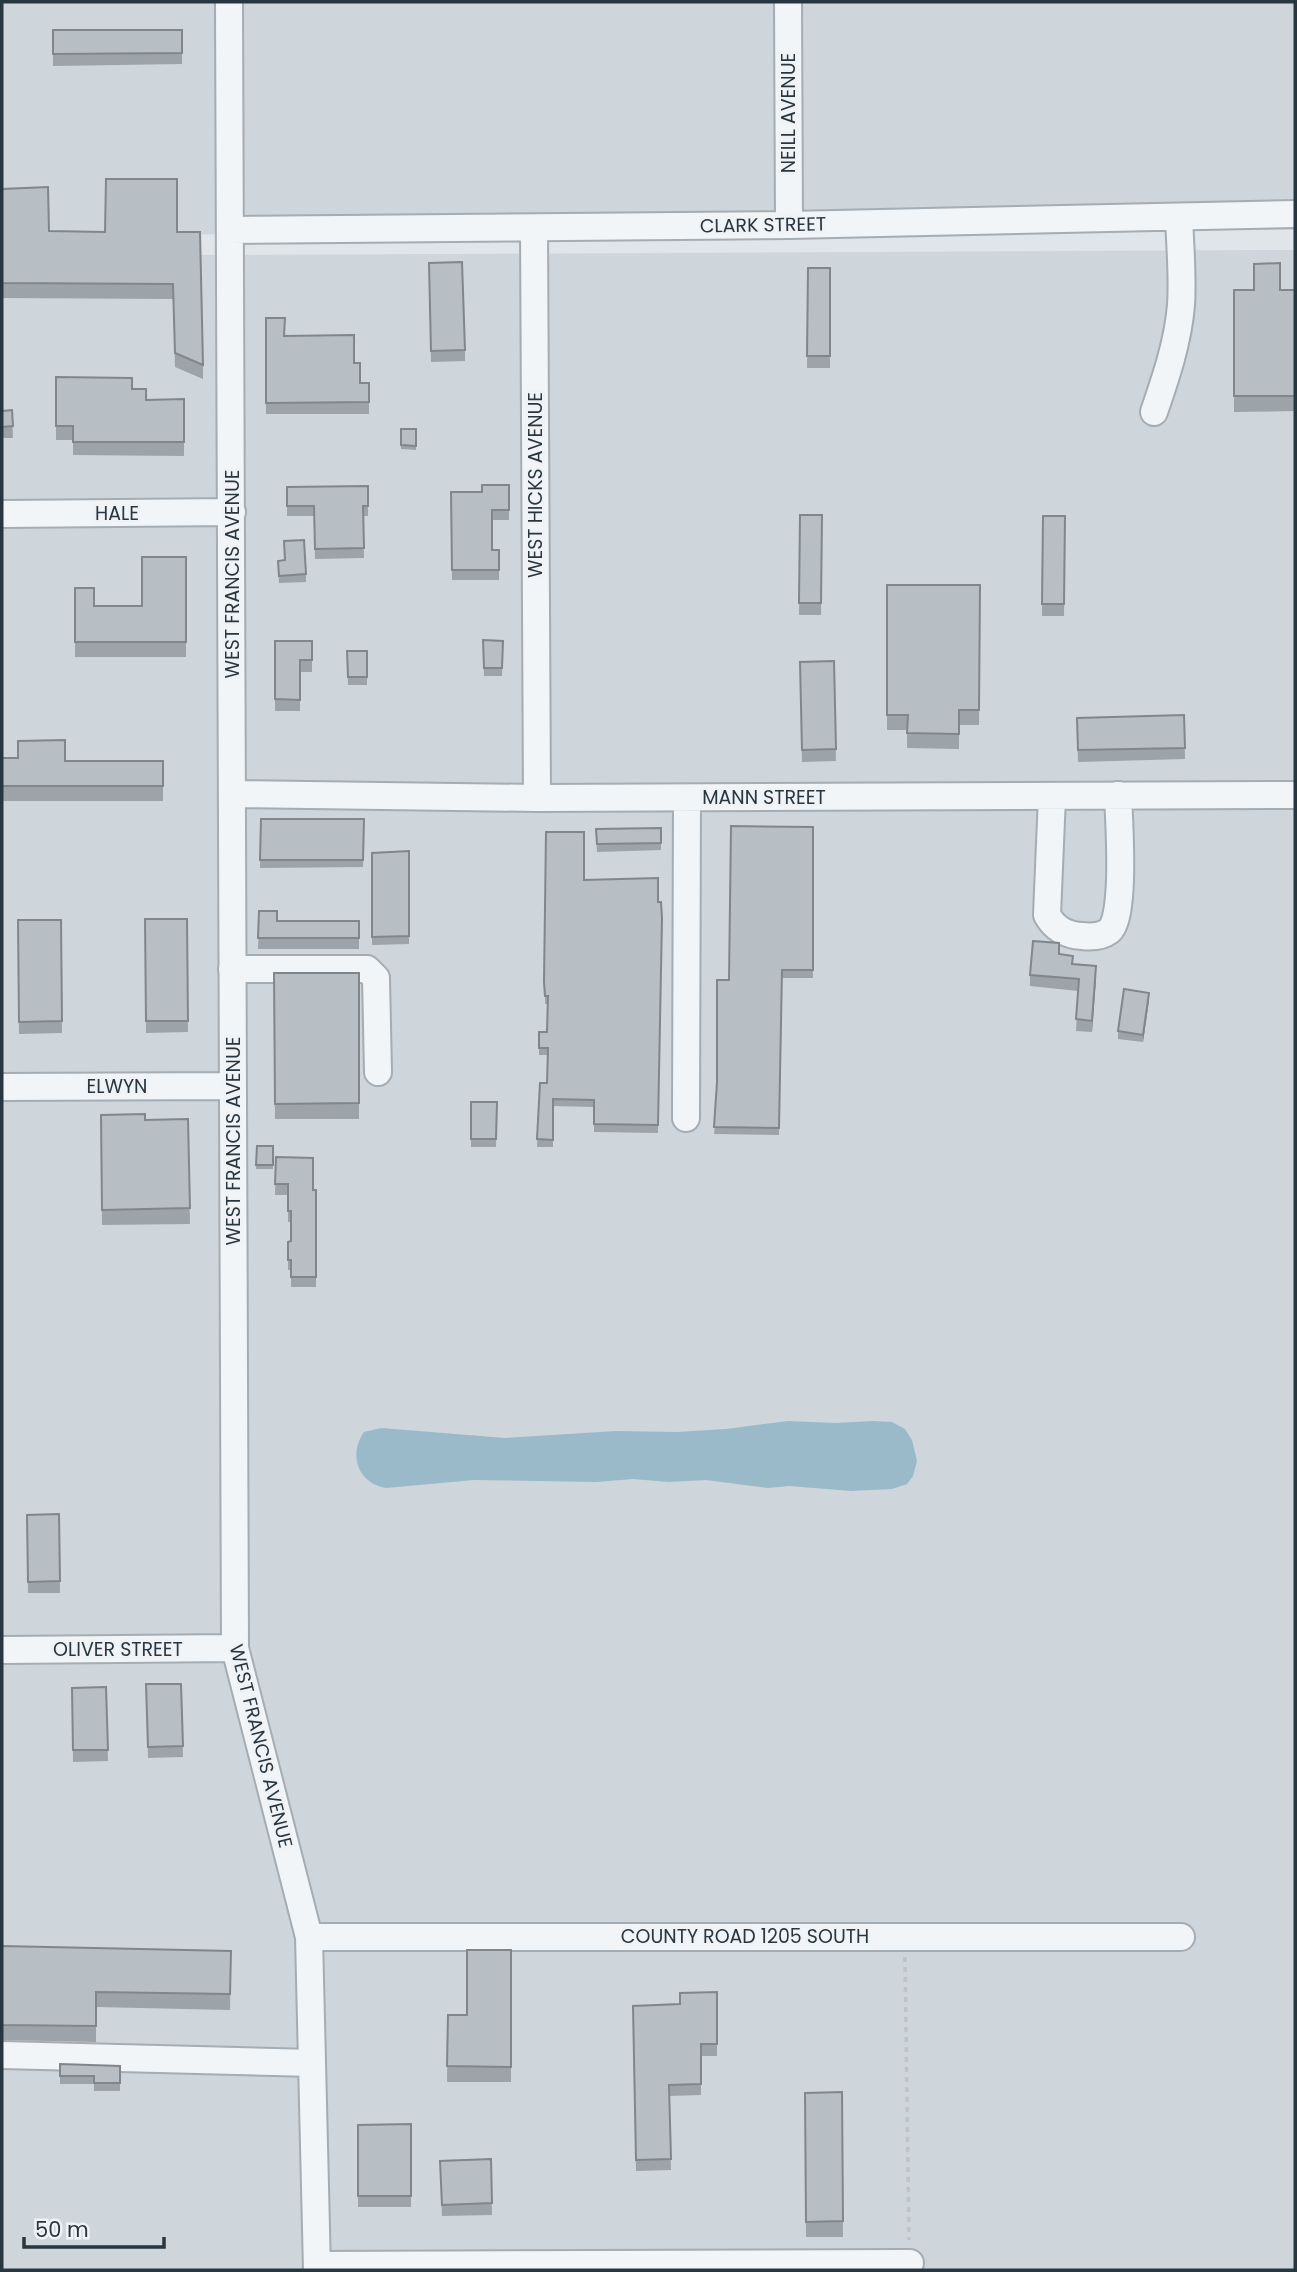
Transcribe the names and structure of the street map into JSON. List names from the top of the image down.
{
  "streets": {
    "street": [
      "NEILL AVENUE",
      "CLARK STREET",
      "WEST HICKS AVENUE",
      "HALE",
      "WEST FRANCIS AVENUE",
      "MANN STREET",
      "ELWYN",
      "OLIVER STREET",
      "COUNTY ROAD 1205 SOUTH"
    ]
  },
  "crossings": [
    ["NEILL AVENUE", "CLARK STREET"],
    ["CLARK STREET", "WEST HICKS AVENUE"],
    ["CLARK STREET", "WEST FRANCIS AVENUE"],
    ["WEST HICKS AVENUE", "MANN STREET"],
    ["HALE", "WEST FRANCIS AVENUE"],
    ["WEST FRANCIS AVENUE", "MANN STREET"],
    ["WEST FRANCIS AVENUE", "ELWYN"],
    ["WEST FRANCIS AVENUE", "OLIVER STREET"],
    ["WEST FRANCIS AVENUE", "COUNTY ROAD 1205 SOUTH"]
  ],
  "scale_bar": "50 m"
}
